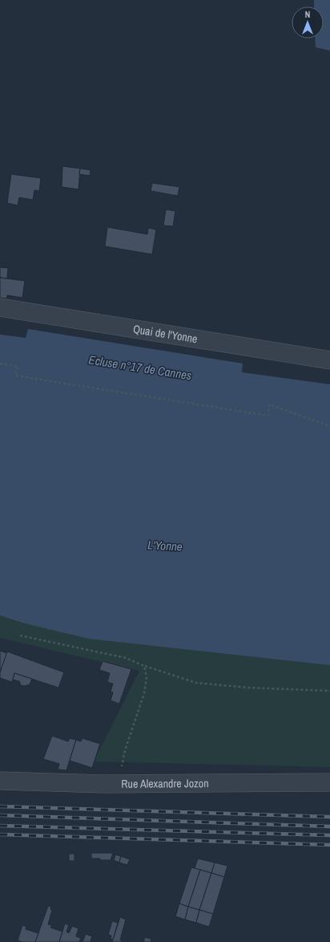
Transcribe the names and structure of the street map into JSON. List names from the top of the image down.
{
  "streets": {
    "street": ["Quai de l'Yonne", "Rue Alexandre Jozon"]
  },
  "water": ["Ecluse n°17 de Cannes", "L'Yonne"],
  "north": "top"
}
